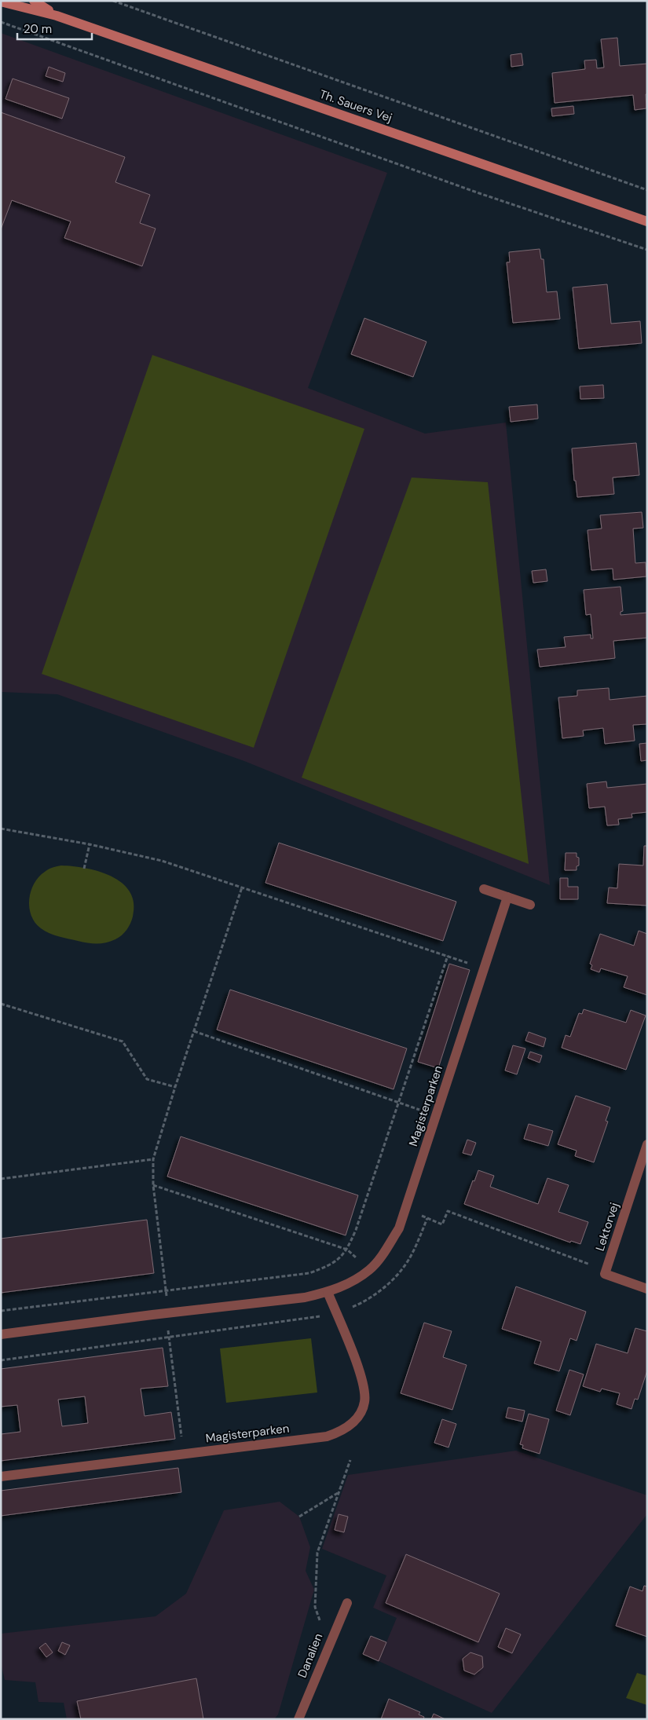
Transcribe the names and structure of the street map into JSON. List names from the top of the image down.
{
  "streets": {
    "main road": ["Th. Sauers Vej"],
    "street": ["Magisterparken", "Lektorvej", "Danalien"]
  },
  "scale_bar": "20 m"
}
